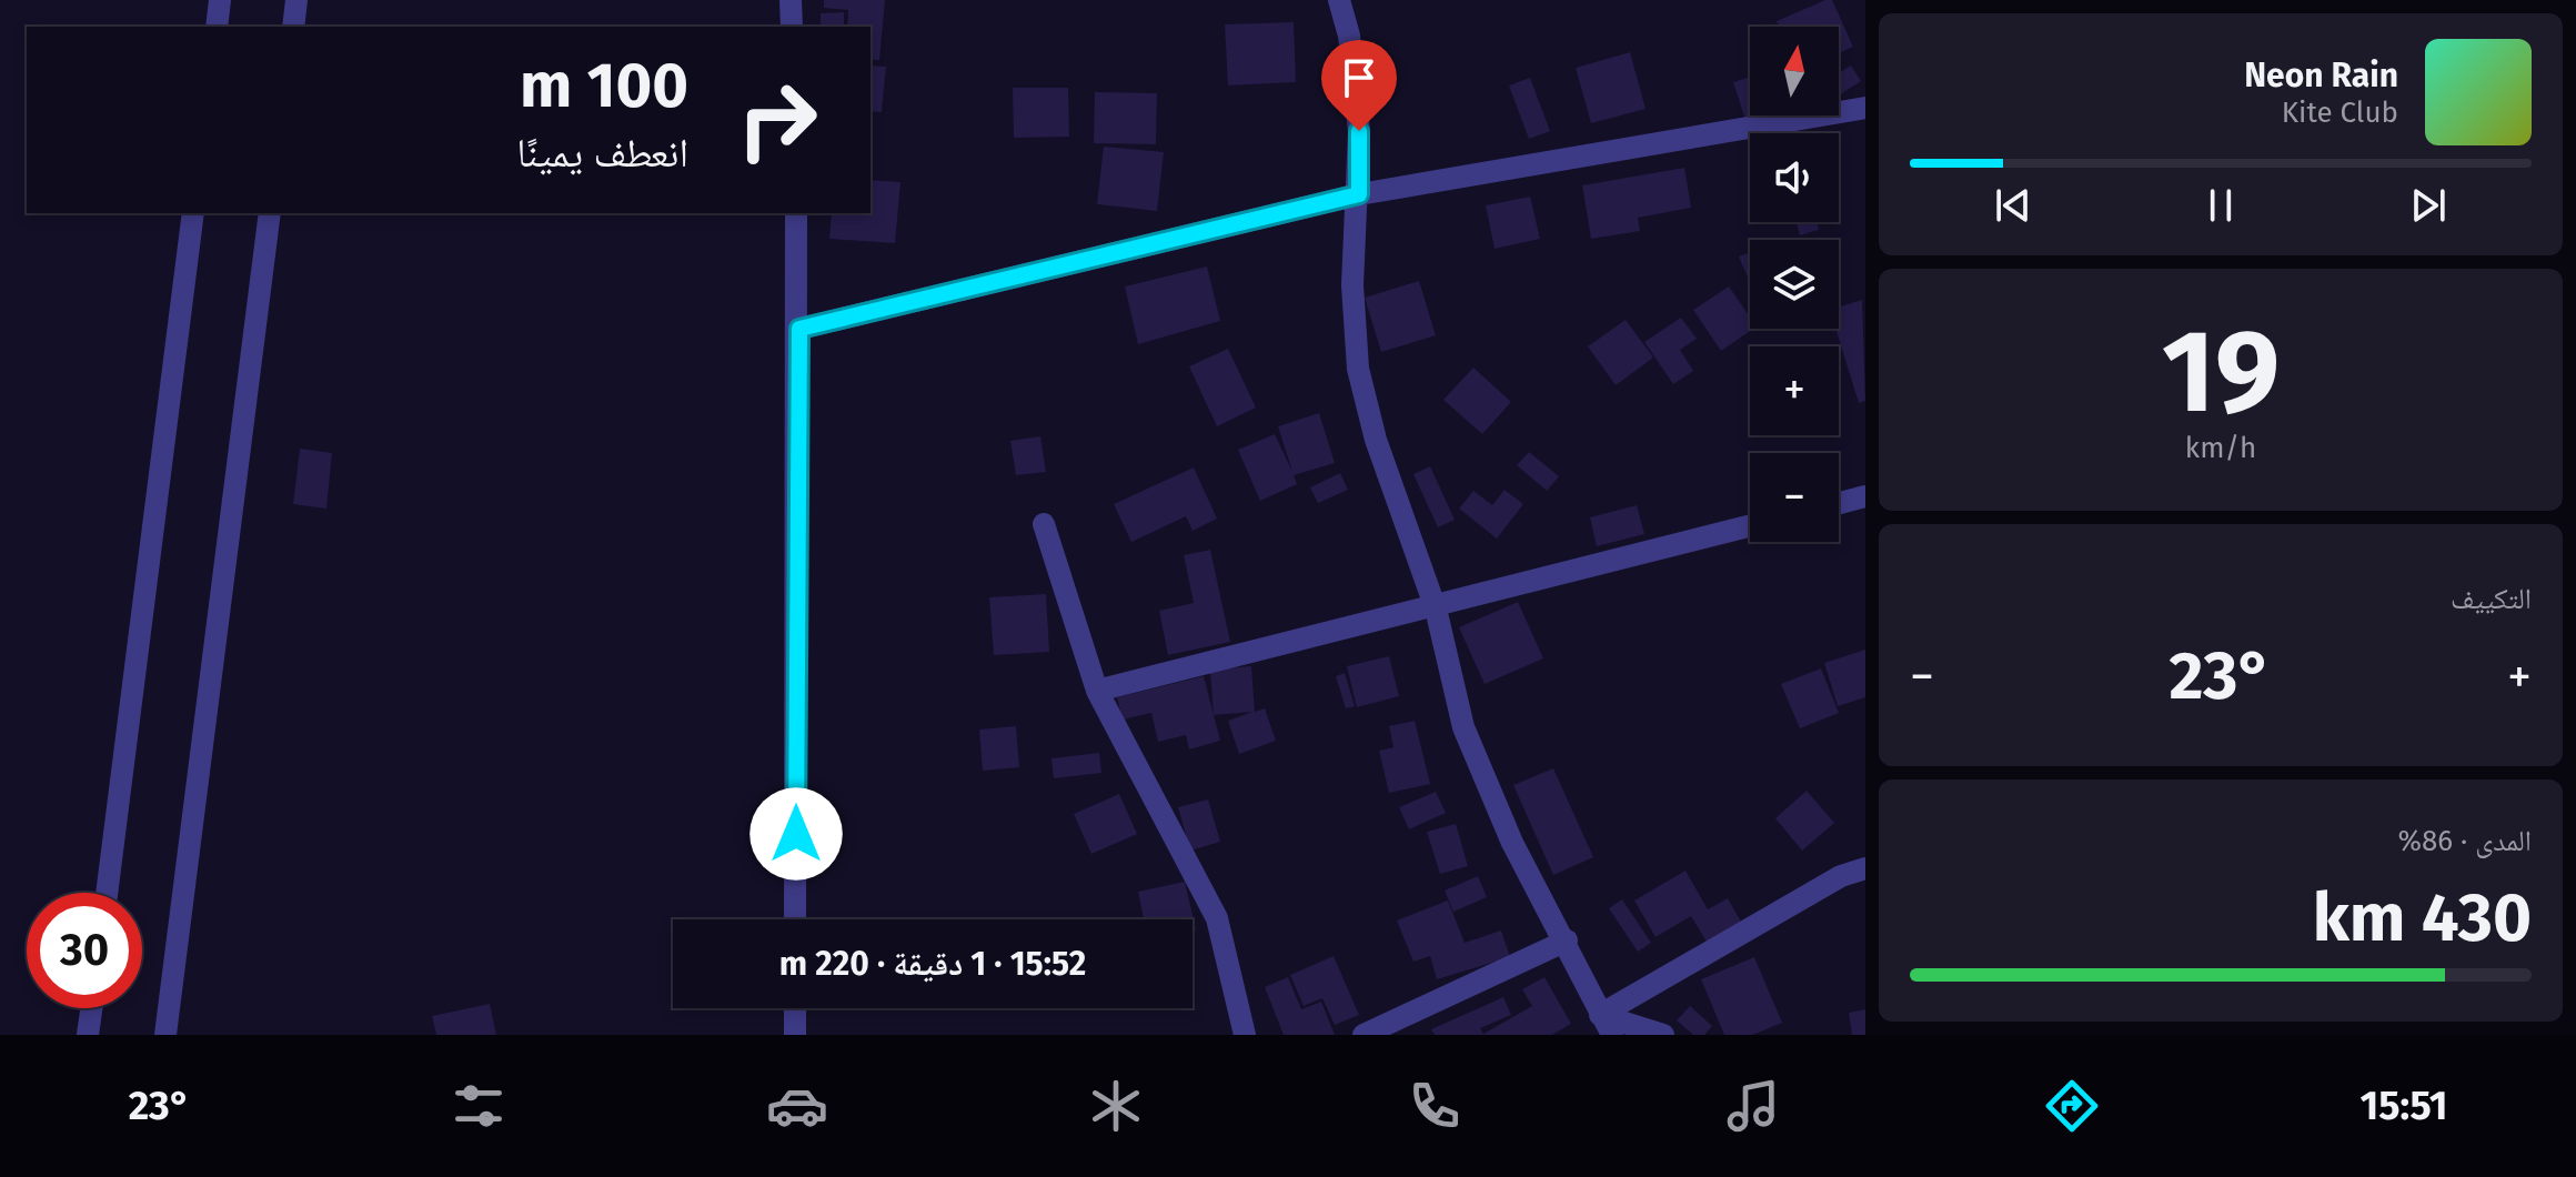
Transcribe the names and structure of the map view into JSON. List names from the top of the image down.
{
  "north": "top",
  "page": {
    "map_buttons": ["+", "−"],
    "turn": ["100 m", "انعطف يمينًا"],
    "song": ["Neon Rain", "Kite Club"],
    "tile": [
      ["19", "km/h"],
      "التكييف",
      ["المدى · 86%", "430 km"]
    ],
    "heat": ["−", "23°", "+"],
    "limit": "30",
    "trip": "15:52 · 1 دقيقة · 220 m",
    "tabs": ["15:51", "23°"]
  }
}
